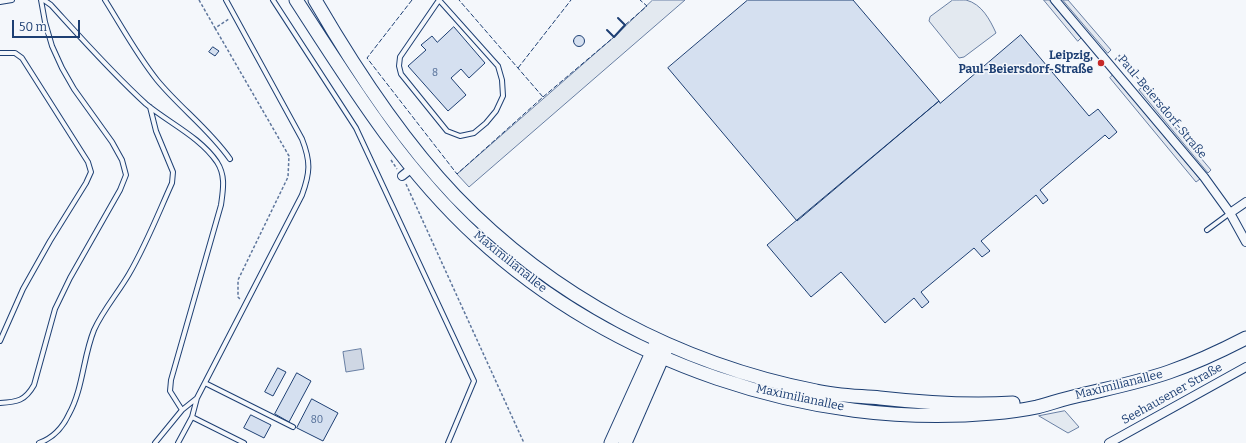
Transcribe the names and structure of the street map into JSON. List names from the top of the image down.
{
  "streets": {
    "main road": ["Maximilianallee"],
    "street": ["Paul-Beiersdorf-Straße", "Seehausener Straße"]
  },
  "places": ["Leipzig, Paul-Beiersdorf-Straße"],
  "house_numbers": ["8", "80"],
  "scale_bar": "50 m"
}
